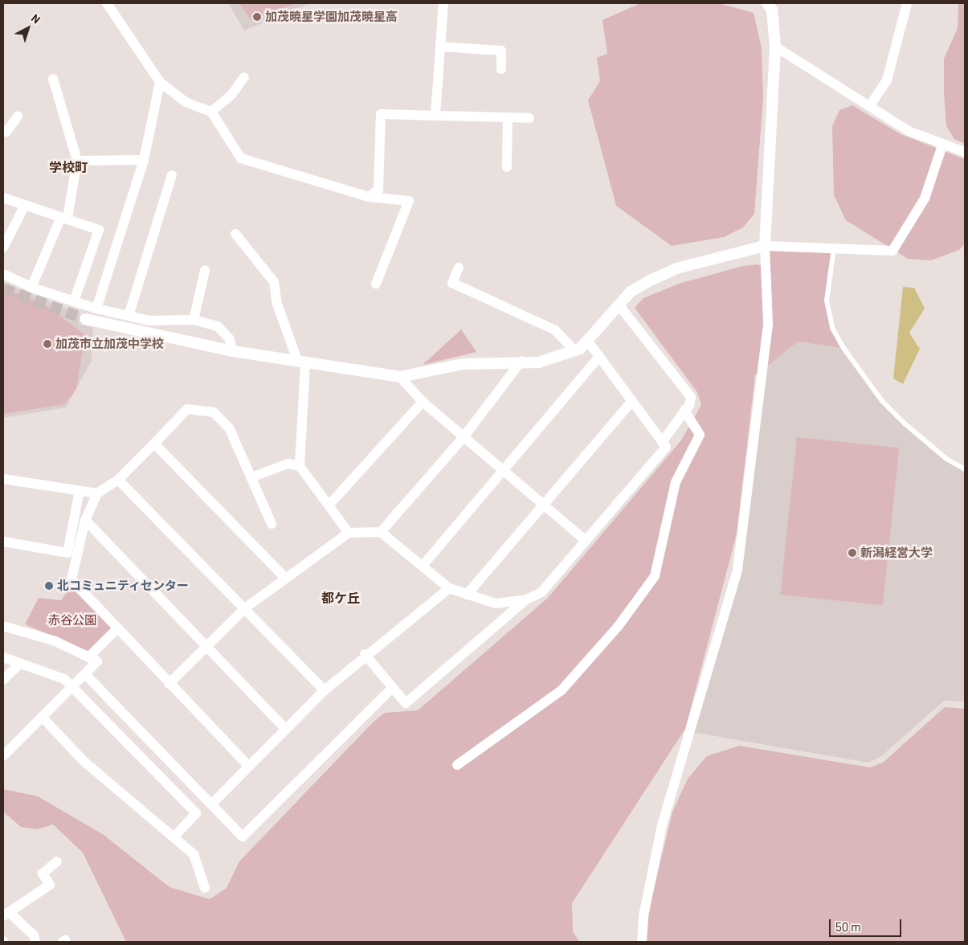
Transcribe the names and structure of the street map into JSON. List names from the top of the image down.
{
  "districts": ["学校町", "都ケ丘"],
  "parks": ["赤谷公園"],
  "places": [
    "加茂暁星学園加茂暁星高",
    "加茂市立加茂中学校",
    "新潟経営大学",
    "北コミュニティセンター"
  ],
  "scale_bar": "50 m",
  "north": "top right"
}
